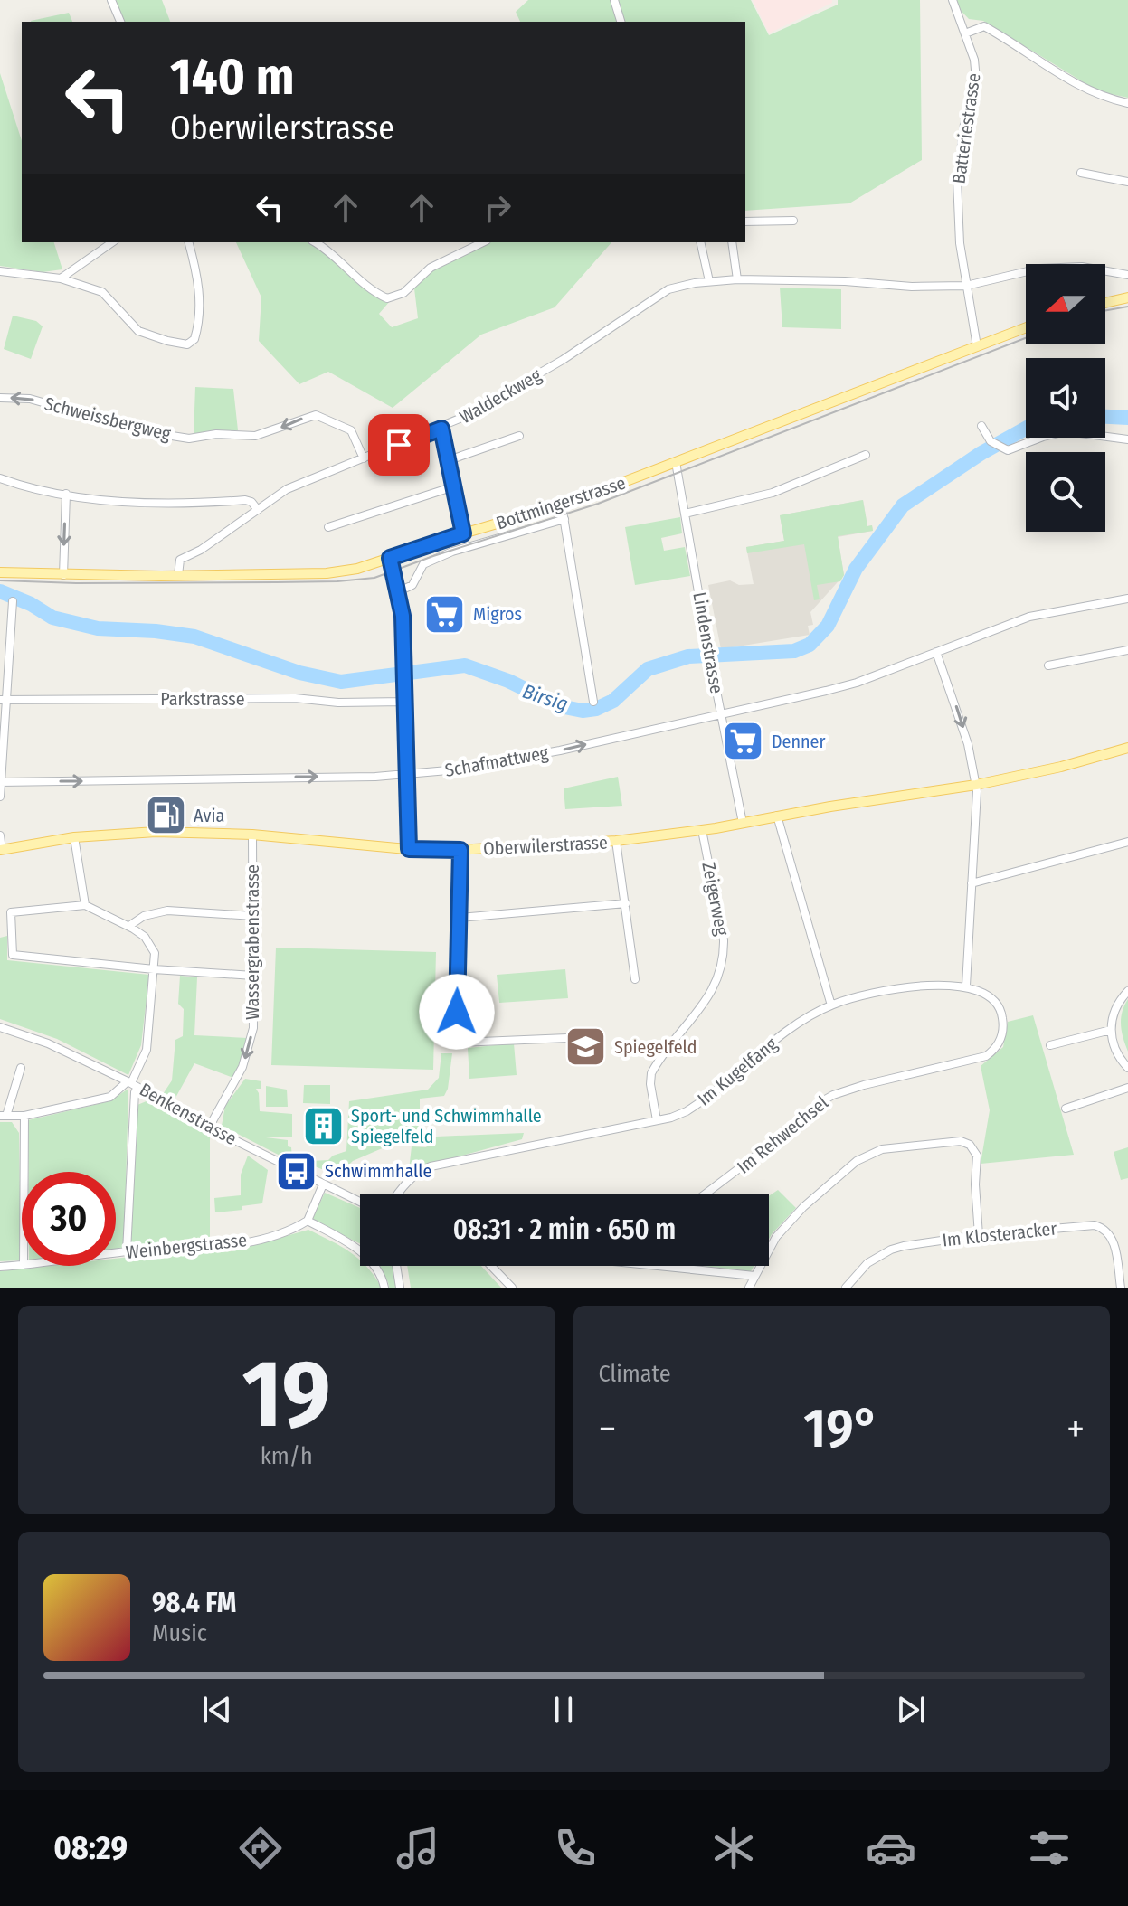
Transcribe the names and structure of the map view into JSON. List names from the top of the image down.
{
  "streets": {
    "main road": ["Bottmingerstrasse", "Oberwilerstrasse"],
    "street": [
      "Batteriestrasse",
      "Waldeckweg",
      "Schweissbergweg",
      "Lindenstrasse",
      "Parkstrasse",
      "Schafmattweg",
      "Zeigerweg",
      "Wassergrabenstrasse",
      "Im Kugelfang",
      "Benkenstrasse",
      "Im Rehwechsel",
      "Im Klosteracker",
      "Weinbergstrasse"
    ]
  },
  "crossings": [
    ["Batteriestrasse", "Waldeckweg"],
    ["Batteriestrasse", "Bottmingerstrasse"],
    ["Waldeckweg", "Schweissbergweg"],
    ["Waldeckweg", "Bottmingerstrasse"],
    ["Bottmingerstrasse", "Lindenstrasse"],
    ["Lindenstrasse", "Schafmattweg"],
    ["Lindenstrasse", "Oberwilerstrasse"],
    ["Oberwilerstrasse", "Zeigerweg"],
    ["Oberwilerstrasse", "Wassergrabenstrasse"],
    ["Zeigerweg", "Im Kugelfang"],
    ["Wassergrabenstrasse", "Benkenstrasse"],
    ["Im Kugelfang", "Im Rehwechsel"]
  ],
  "one_way": ["Schweissbergweg", "Schafmattweg", "Wassergrabenstrasse"],
  "water": ["Birsig"],
  "places": {
    "supermarket": ["Migros", "Denner"],
    "fuel station": ["Avia"],
    "school or university": ["Spiegelfeld"],
    "building": ["Sport- und Schwimmhalle Spiegelfeld"],
    "bus stop": ["Schwimmhalle"]
  },
  "north": "left",
  "page": {
    "turn": ["140 m", "Oberwilerstrasse"],
    "limit": "30",
    "trip": "08:31 · 2 min · 650 m",
    "tile": [
      ["19", "km/h"],
      "Climate"
    ],
    "heat": ["−", "19°", "+"],
    "song": ["98.4 FM", "Music"],
    "tabs": "08:29"
  }
}
